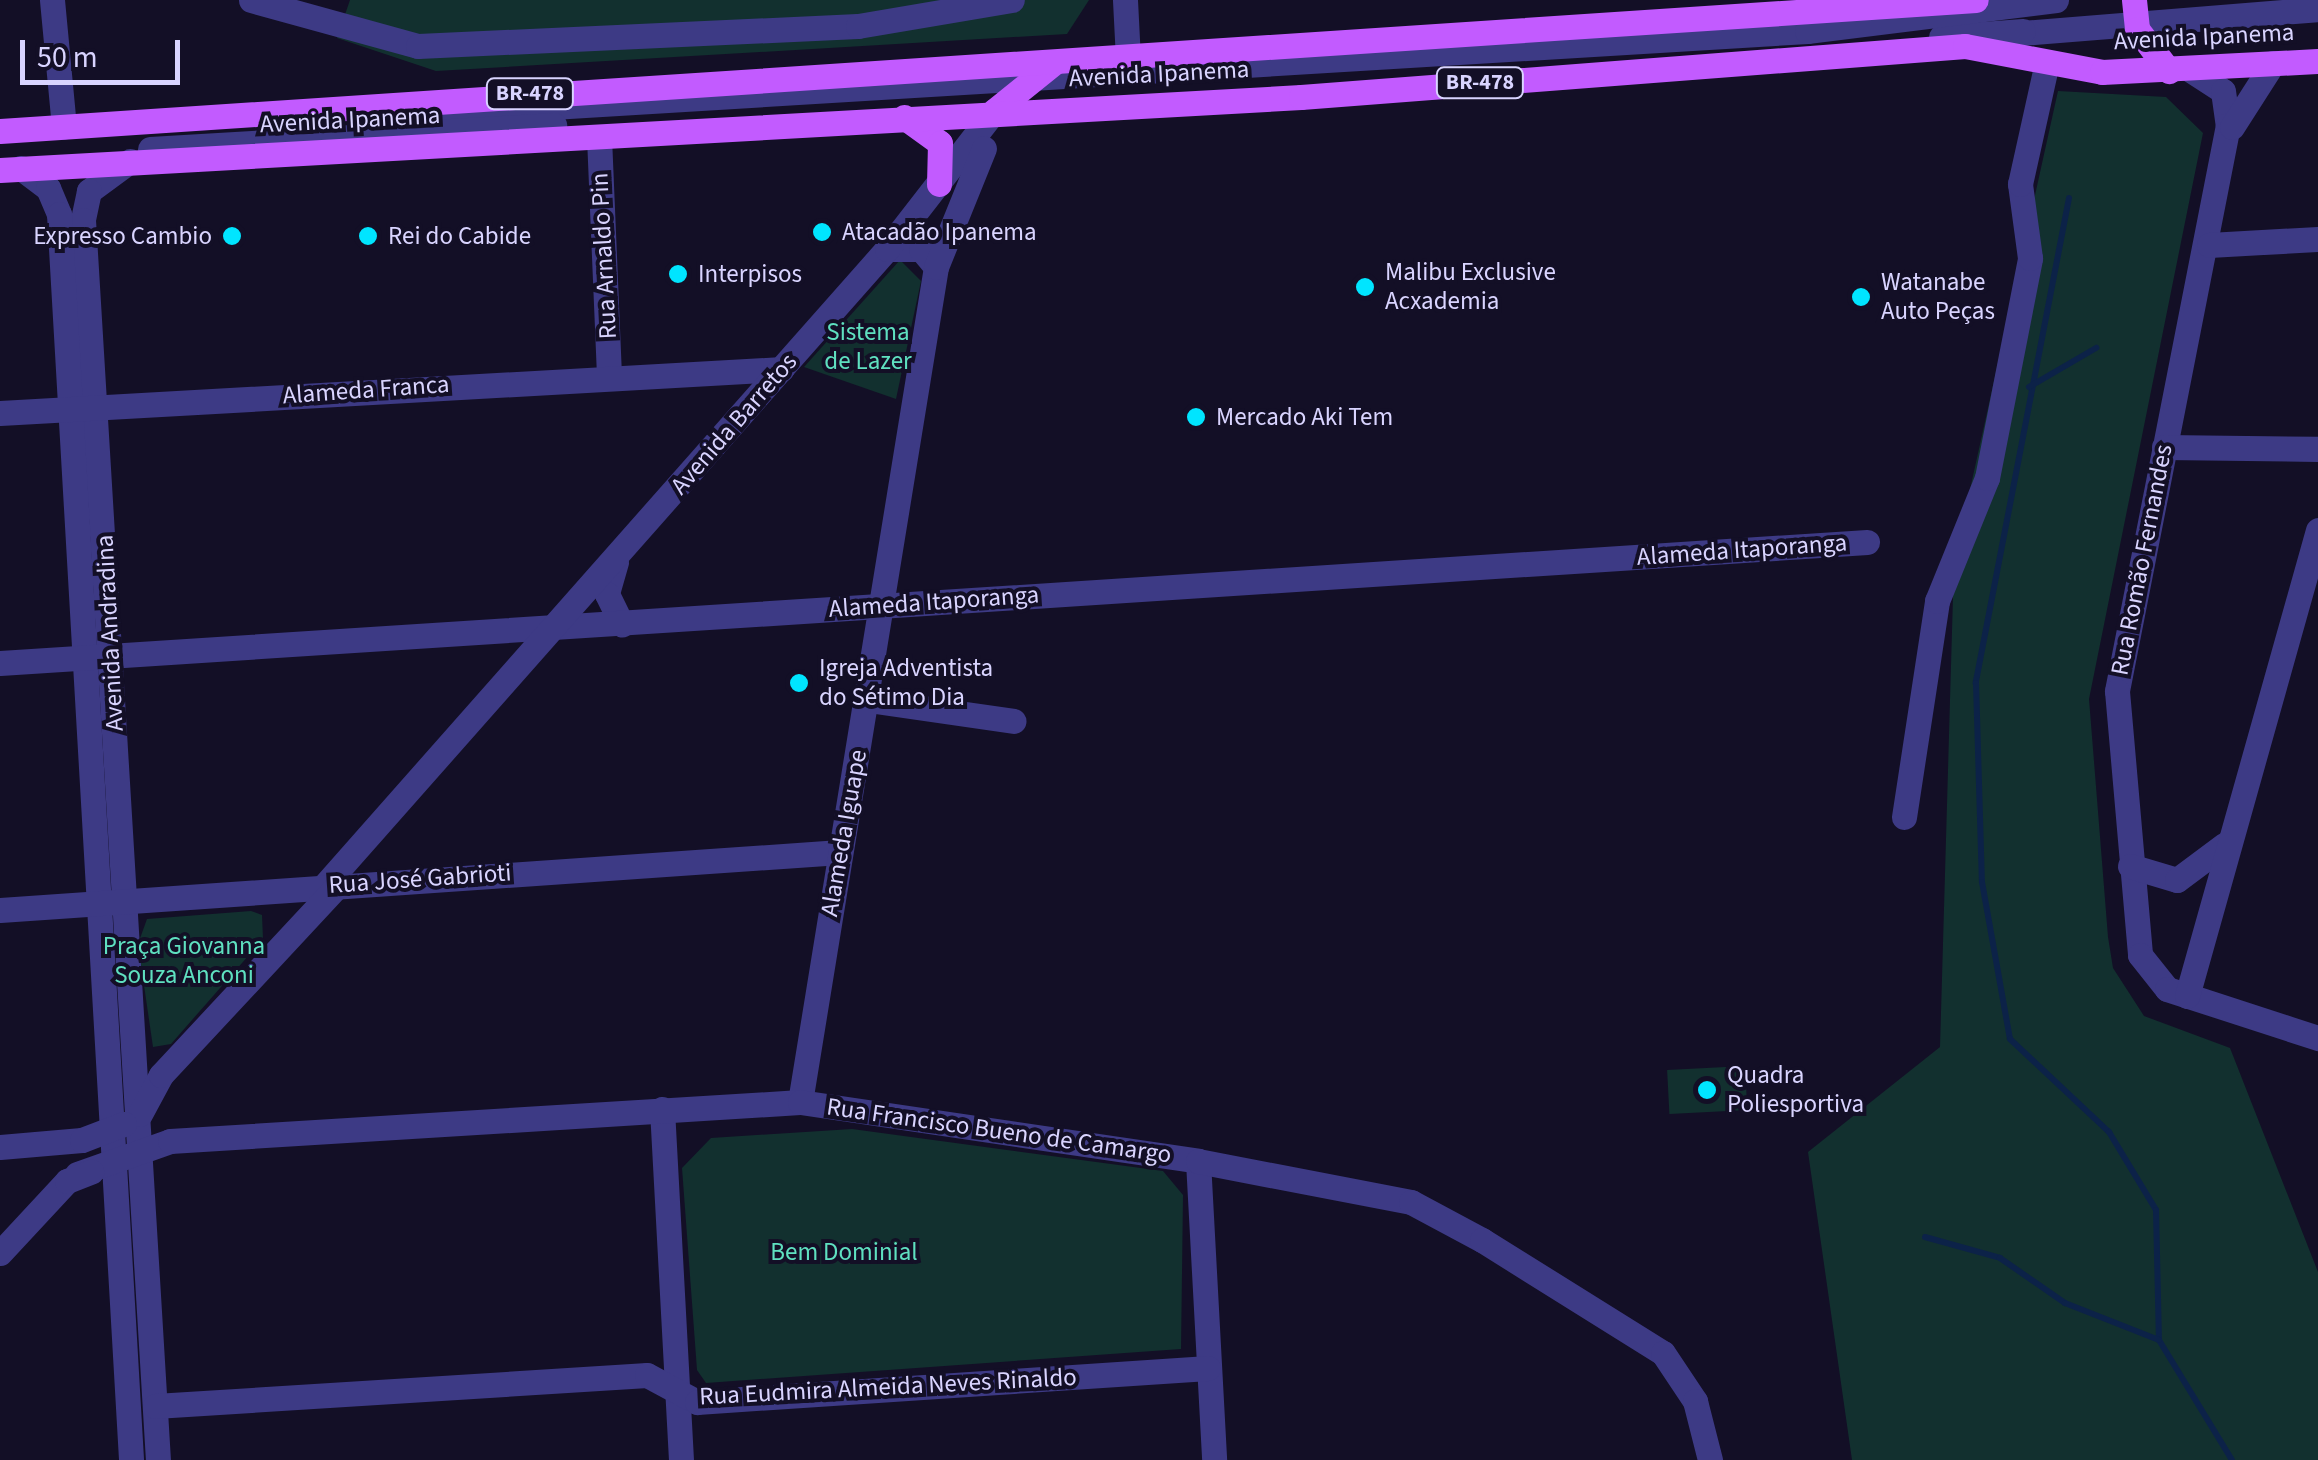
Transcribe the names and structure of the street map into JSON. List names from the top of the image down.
{
  "streets": {
    "main road": ["Avenida Ipanema", "BR-478"],
    "street": [
      "Rua Arnaldo Pin",
      "Alameda Franca",
      "Avenida Barretos",
      "Alameda Itaporanga",
      "Rua Romão Fernandes",
      "Avenida Andradina",
      "Alameda Iguape",
      "Rua José Gabrioti",
      "Rua Francisco Bueno de Camargo",
      "Rua Eudmira Almeida Neves Rinaldo"
    ]
  },
  "crossings": [
    ["Avenida Ipanema", "Rua Arnaldo Pin"],
    ["Avenida Ipanema", "Avenida Barretos"],
    ["Avenida Ipanema", "Rua Romão Fernandes"],
    ["Avenida Ipanema", "Avenida Andradina"],
    ["Avenida Ipanema", "Alameda Iguape"],
    ["Rua Arnaldo Pin", "Alameda Franca"],
    ["Alameda Franca", "Avenida Barretos"],
    ["Alameda Franca", "Avenida Andradina"],
    ["Avenida Barretos", "Alameda Itaporanga"],
    ["Avenida Barretos", "Avenida Andradina"],
    ["Avenida Barretos", "Alameda Iguape"],
    ["Avenida Barretos", "Rua José Gabrioti"],
    ["Avenida Barretos", "Rua Francisco Bueno de Camargo"],
    ["Alameda Itaporanga", "Avenida Andradina"],
    ["Alameda Itaporanga", "Alameda Iguape"],
    ["Avenida Andradina", "Rua José Gabrioti"],
    ["Avenida Andradina", "Rua Francisco Bueno de Camargo"],
    ["Avenida Andradina", "Rua Eudmira Almeida Neves Rinaldo"],
    ["Alameda Iguape", "Rua José Gabrioti"],
    ["Alameda Iguape", "Rua Francisco Bueno de Camargo"]
  ],
  "parks": ["Sistema de Lazer", "Praça Giovanna Souza Anconi", "Bem Dominial"],
  "places": [
    "Atacadão Ipanema",
    "Expresso Cambio",
    "Rei do Cabide",
    "Interpisos",
    "Malibu Exclusive Acxademia",
    "Watanabe Auto Peças",
    "Mercado Aki Tem",
    "Igreja Adventista do Sétimo Dia",
    "Quadra Poliesportiva"
  ],
  "scale_bar": "50 m"
}
